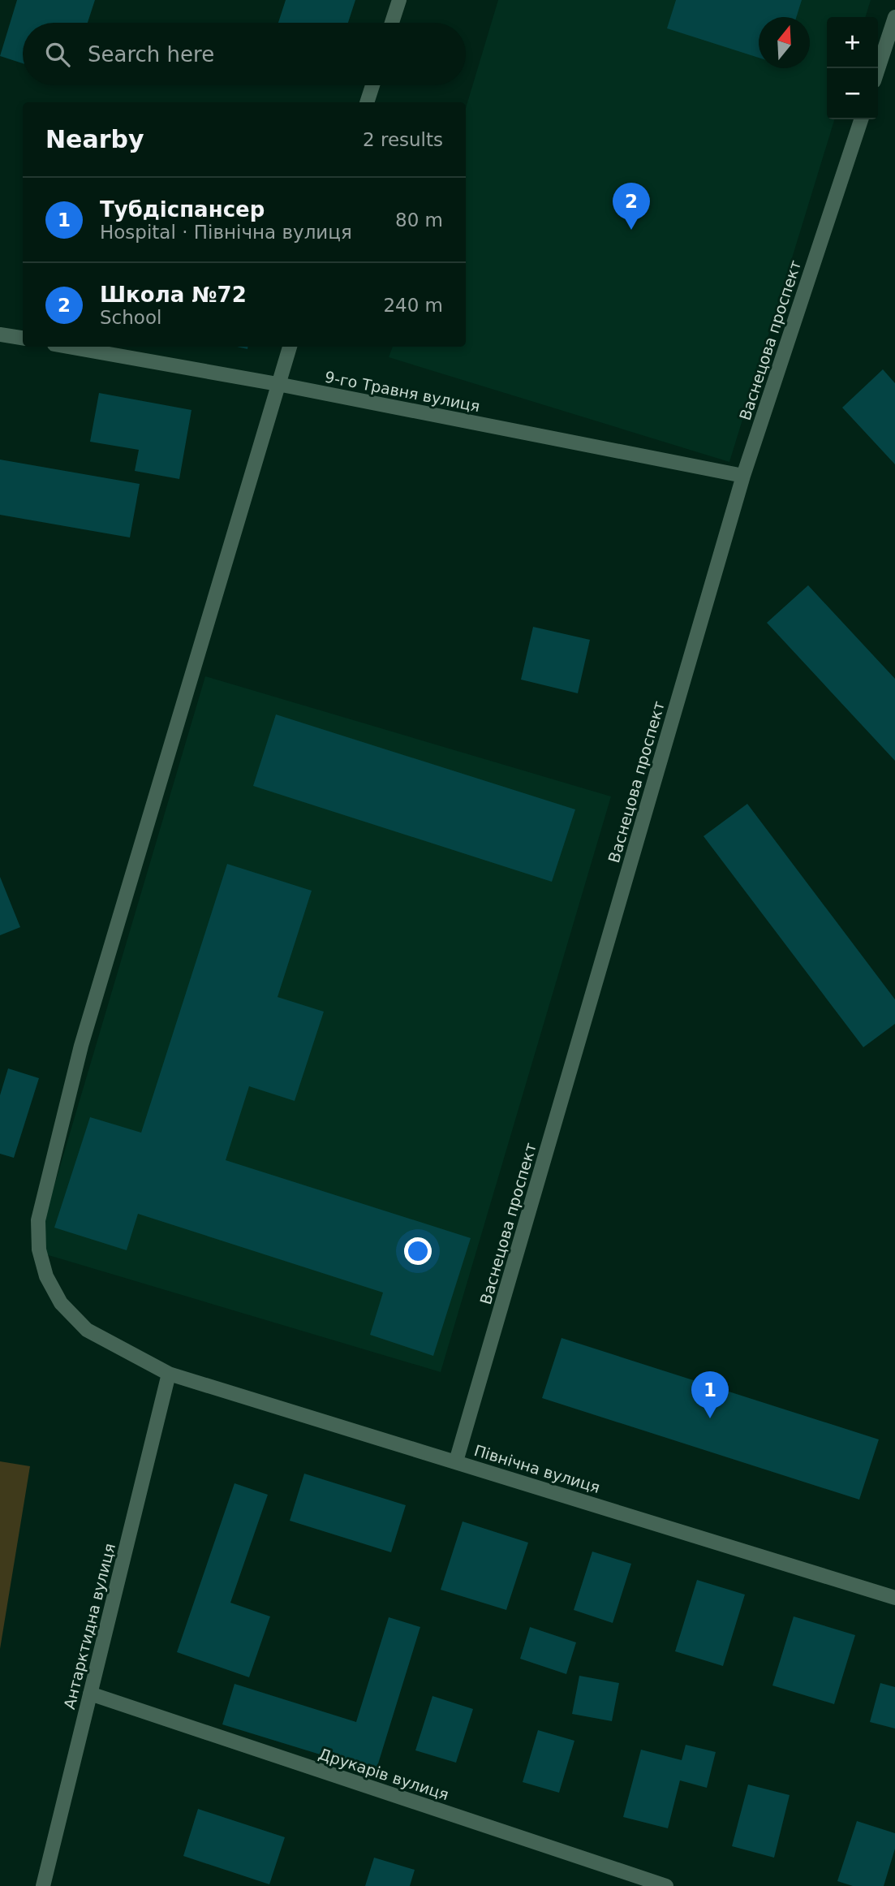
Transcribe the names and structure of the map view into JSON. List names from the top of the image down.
{
  "streets": {
    "street": [
      "Васнецова проспект",
      "9-го Травня вулиця",
      "Північна вулиця",
      "Антарктидна вулиця",
      "Друкарів вулиця"
    ]
  },
  "crossings": [
    ["Васнецова проспект", "9-го Травня вулиця"],
    ["Васнецова проспект", "Північна вулиця"],
    ["9-го Травня вулиця", "Північна вулиця"],
    ["Північна вулиця", "Антарктидна вулиця"],
    ["Антарктидна вулиця", "Друкарів вулиця"]
  ],
  "north": "top",
  "page": {
    "map_buttons": ["+", "−"],
    "search": "Search here",
    "heading": ["Nearby", "2 results"],
    "list": [
      {
        "mark": "1",
        "name": "Тубдіспансер",
        "note": "Hospital · Північна вулиця",
        "value": "80 m"
      },
      {
        "mark": "2",
        "name": "Школа №72",
        "note": "School",
        "value": "240 m"
      }
    ],
    "pins": ["2", "1"]
  }
}
